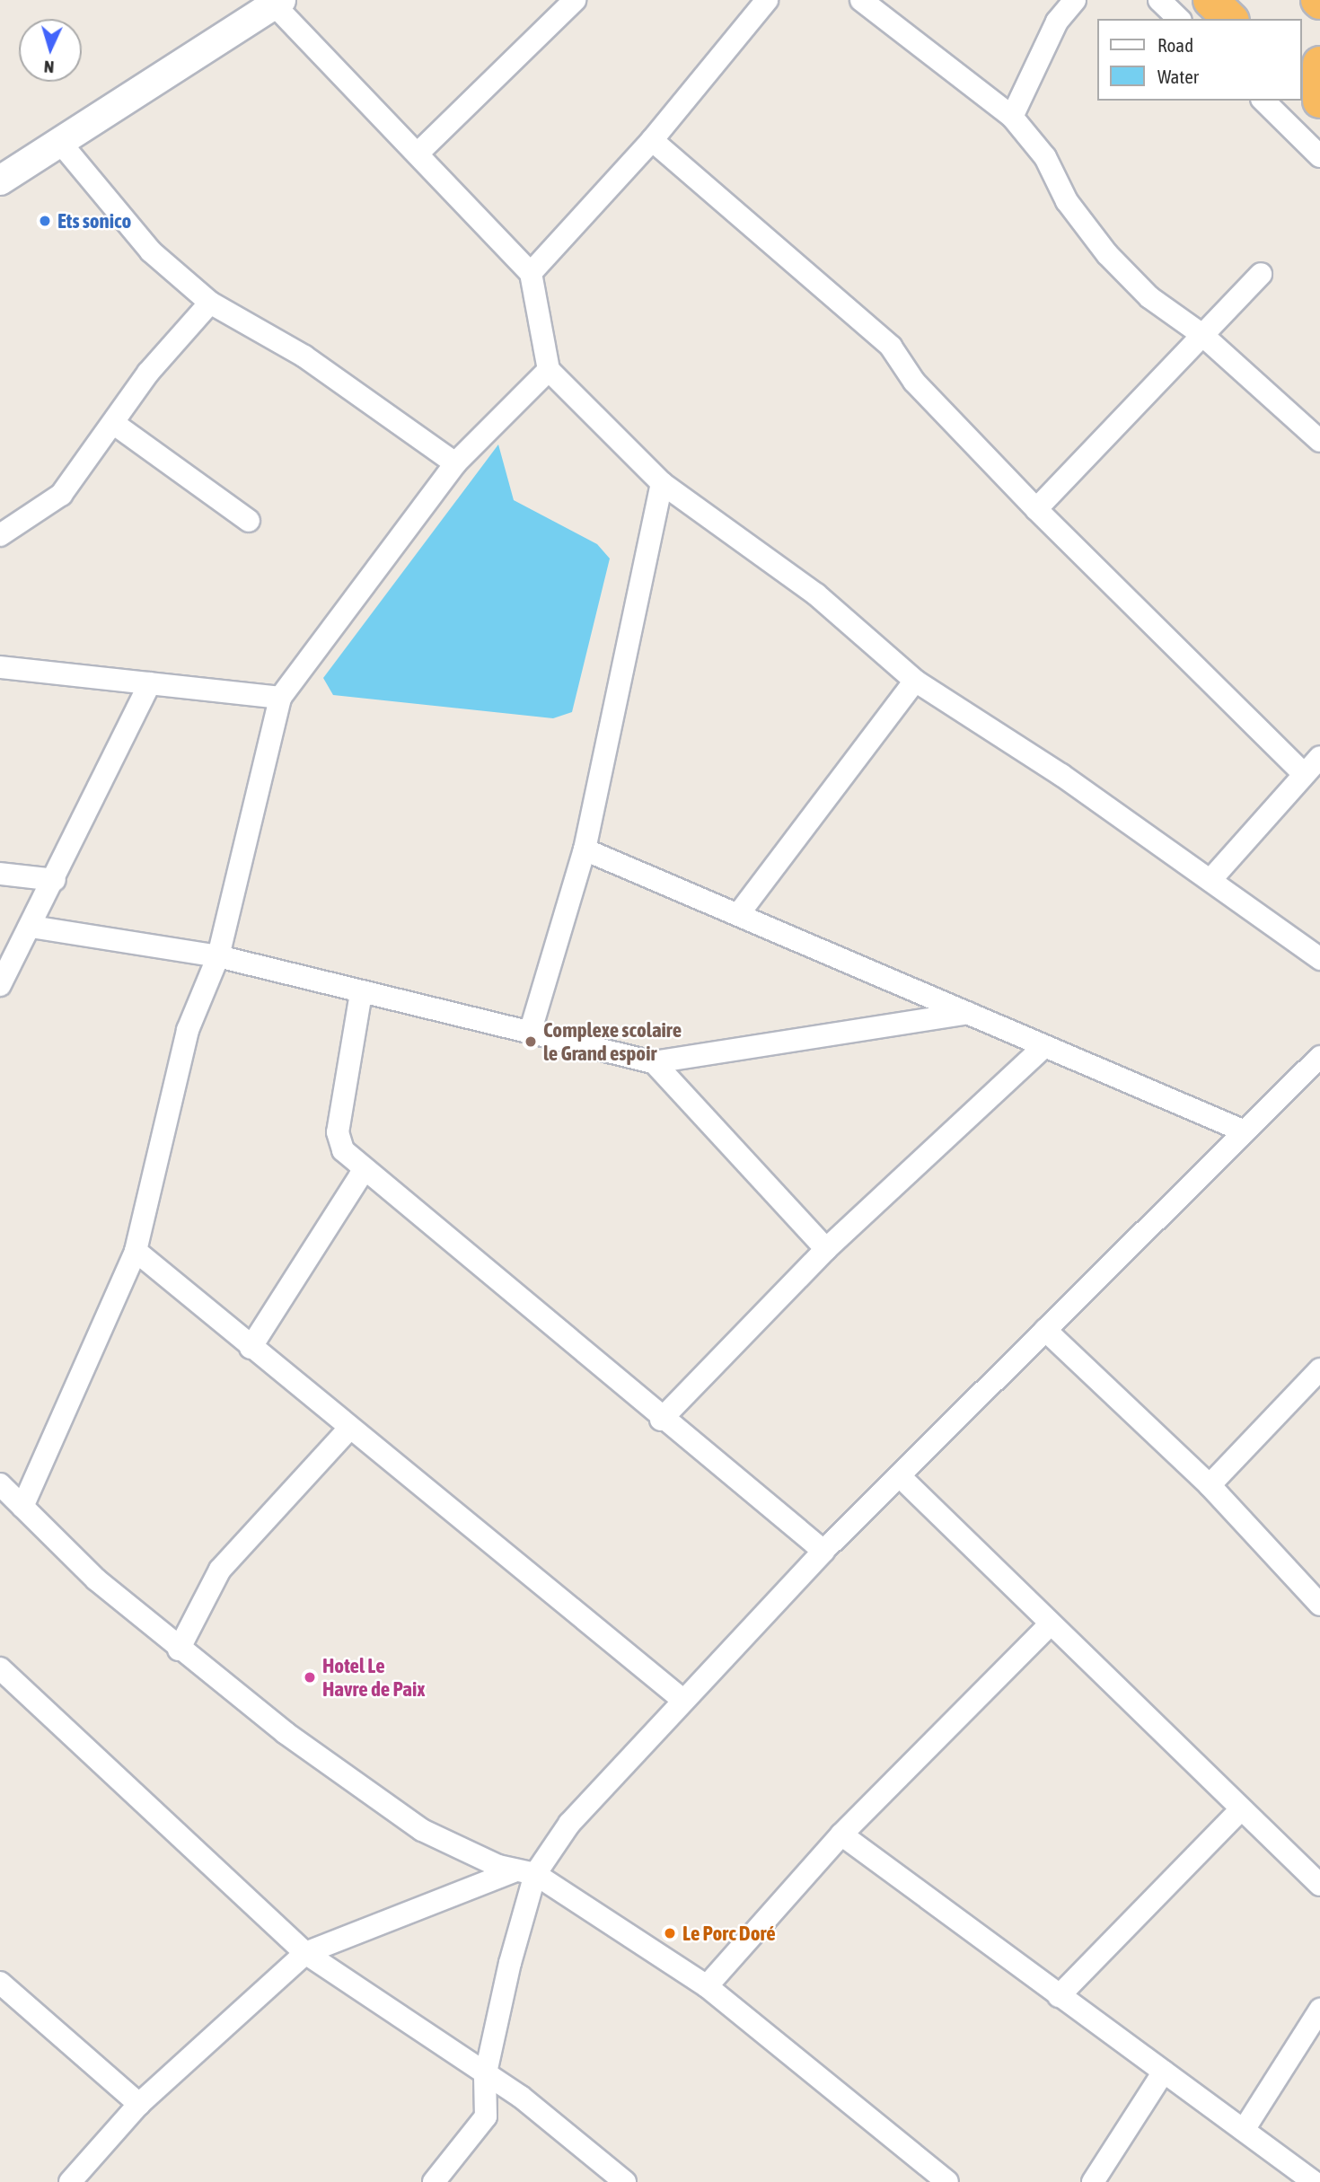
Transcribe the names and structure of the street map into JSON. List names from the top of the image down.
{
  "places": [
    "Ets sonico",
    "Complexe scolaire le Grand espoir",
    "Hotel Le Havre de Paix",
    "Le Porc Doré"
  ],
  "legend": ["Road", "Water"],
  "north": "bottom"
}
